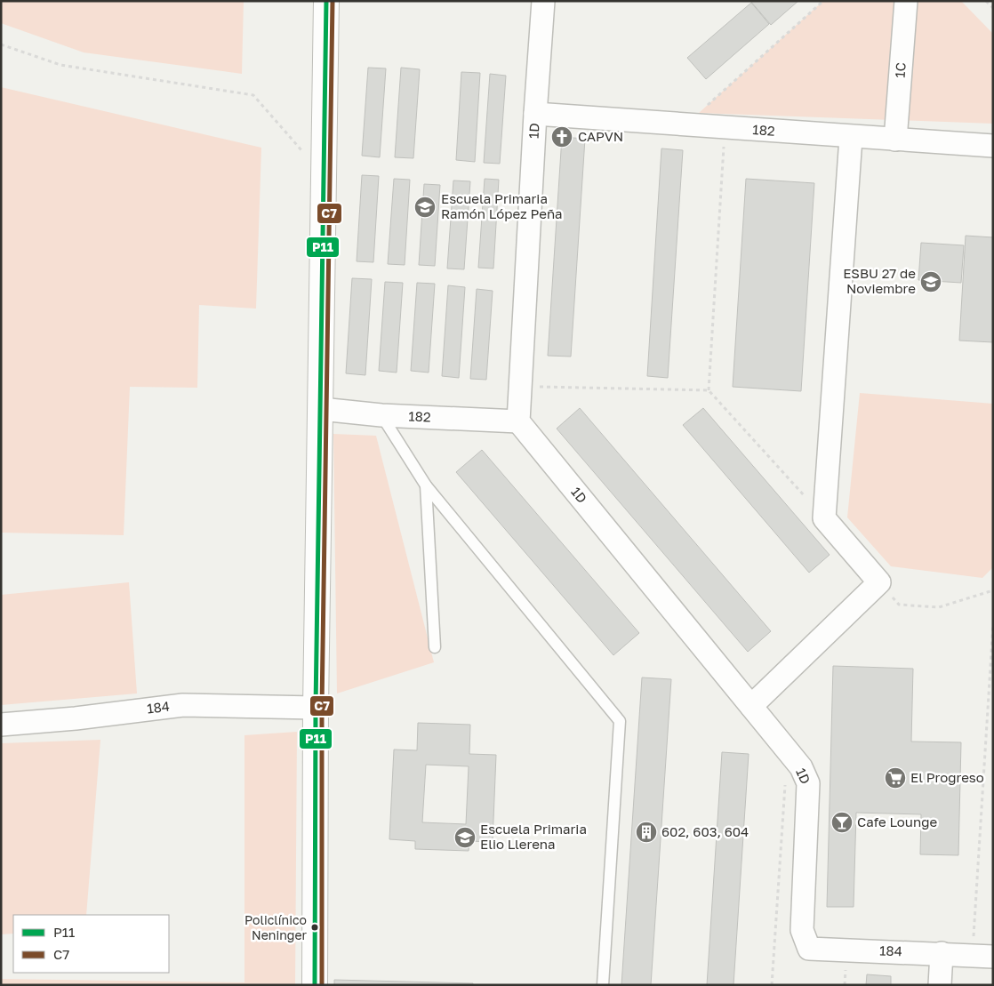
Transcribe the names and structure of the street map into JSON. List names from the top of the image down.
{
  "streets": {
    "street": [
      "1C",
      "1D",
      "182",
      "184"
    ]
  },
  "crossings": [
    ["1C", "182"],
    ["1D", "182"],
    ["1D", "184"]
  ],
  "places": {
    "church": ["CAPVN"],
    "school or university": ["Escuela Primaria Ramón López Peña", "ESBU 27 de Noviembre", "Escuela Primaria Elio Llerena"],
    "supermarket": ["El Progreso"],
    "bar": ["Cafe Lounge"],
    "building": ["602, 603, 604"],
    "other": ["Policlínico Neninger"]
  },
  "lines": ["transit line P11", "transit line C7"],
  "legend": ["P11", "C7"]
}
